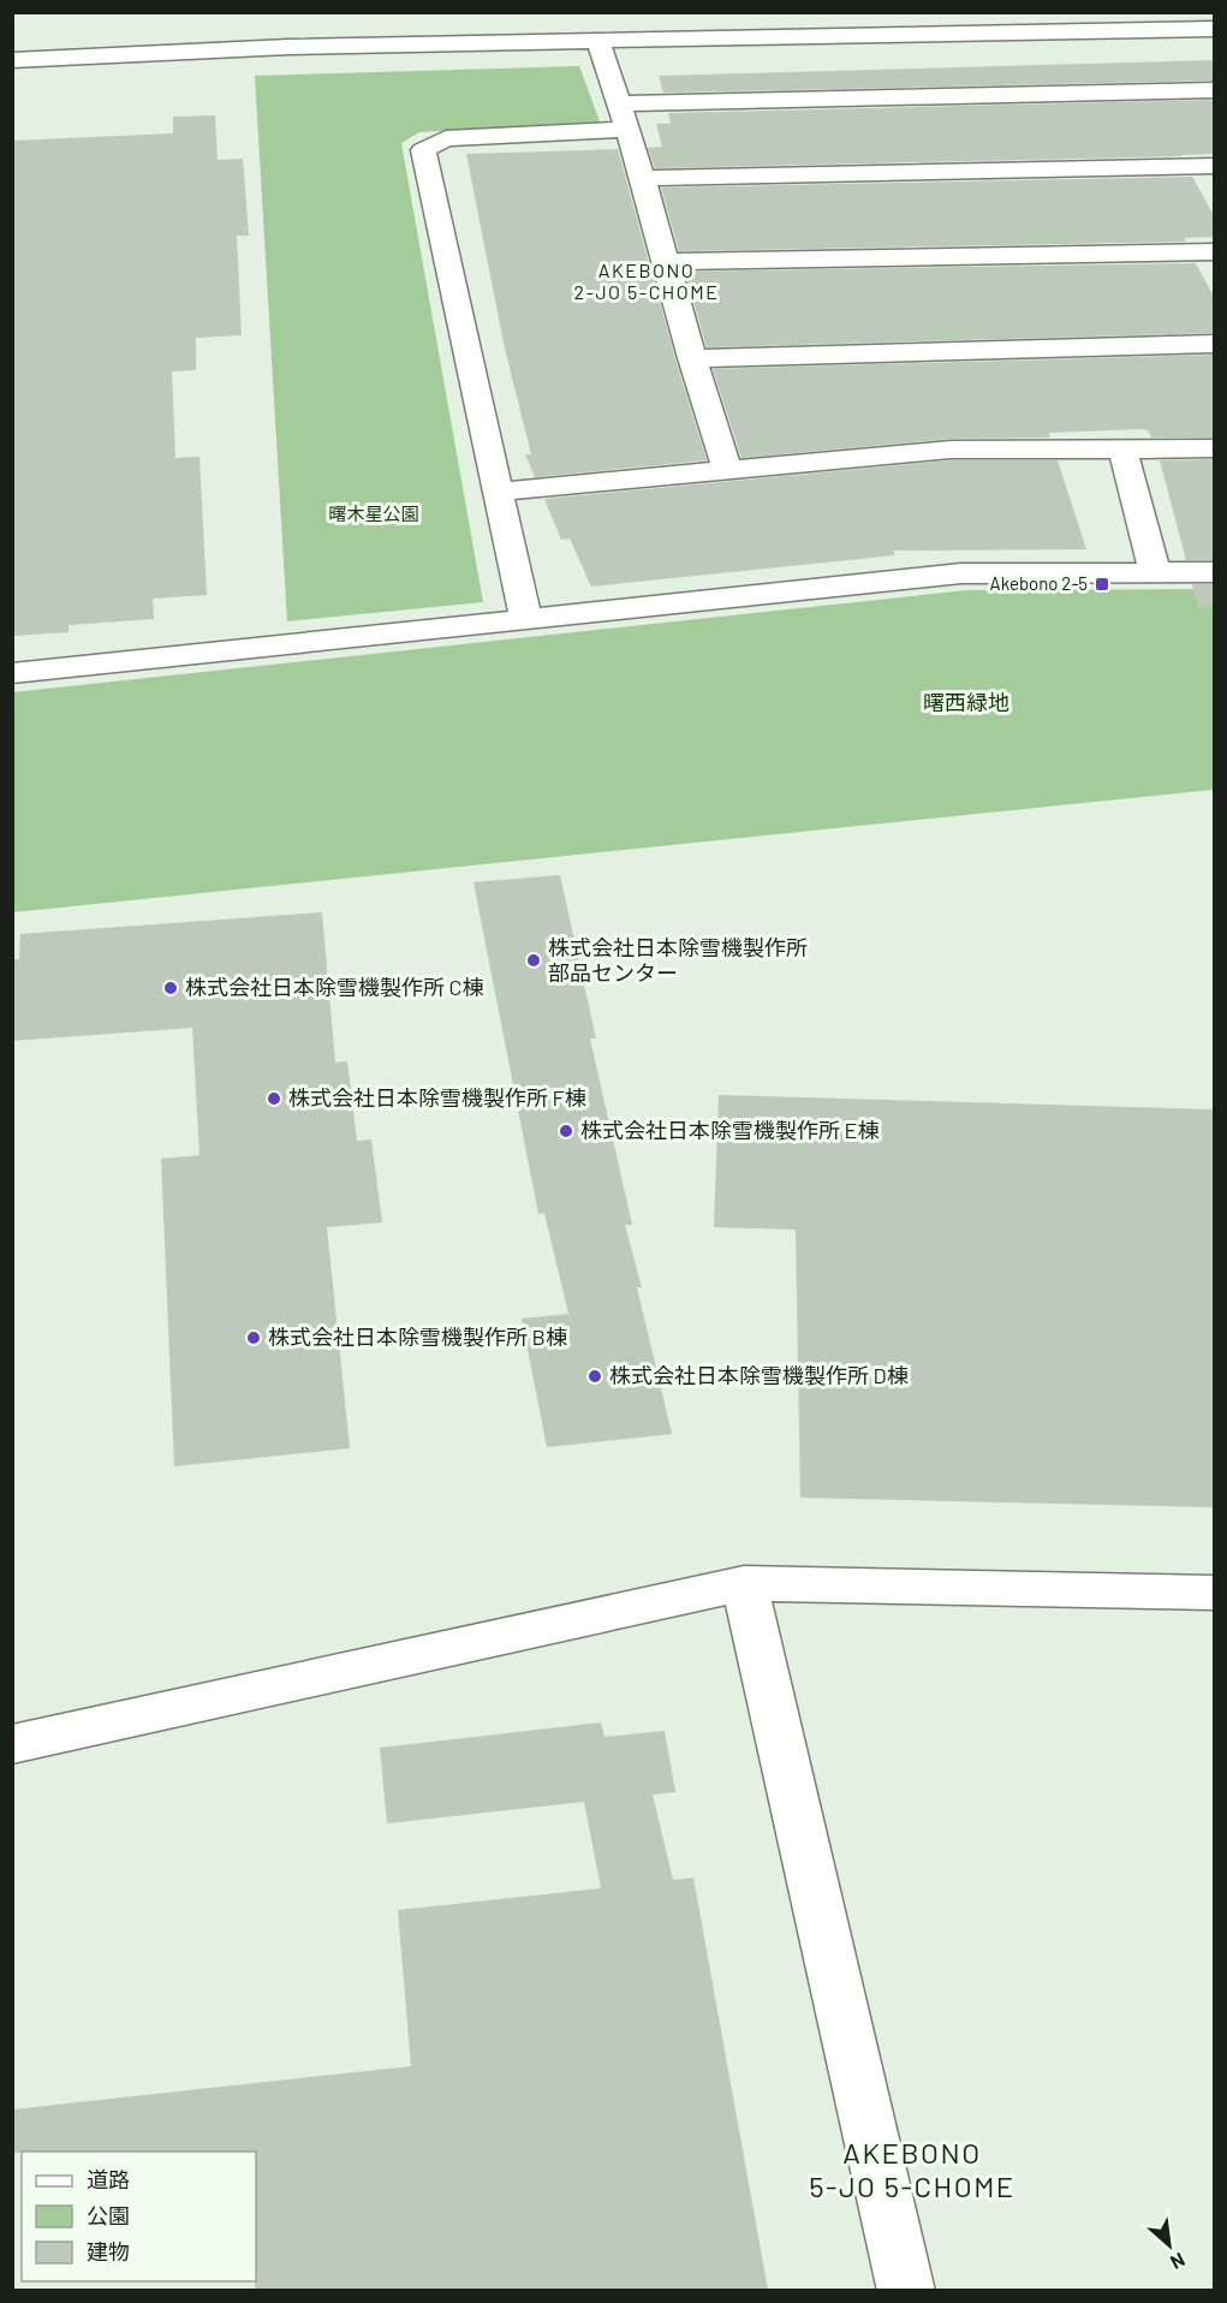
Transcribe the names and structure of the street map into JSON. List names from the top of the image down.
{
  "districts": ["AKEBONO 2-JO 5-CHOME", "AKEBONO 5-JO 5-CHOME"],
  "parks": ["曙木星公園", "曙西緑地"],
  "places": {
    "transit": ["Akebono 2-5"],
    "other": [
      "株式会社日本除雪機製作所 部品センター",
      "株式会社日本除雪機製作所 C棟",
      "株式会社日本除雪機製作所 F棟",
      "株式会社日本除雪機製作所 E棟",
      "株式会社日本除雪機製作所 B棟",
      "株式会社日本除雪機製作所 D棟"
    ]
  },
  "legend": ["道路", "公園", "建物"],
  "north": "bottom right"
}
